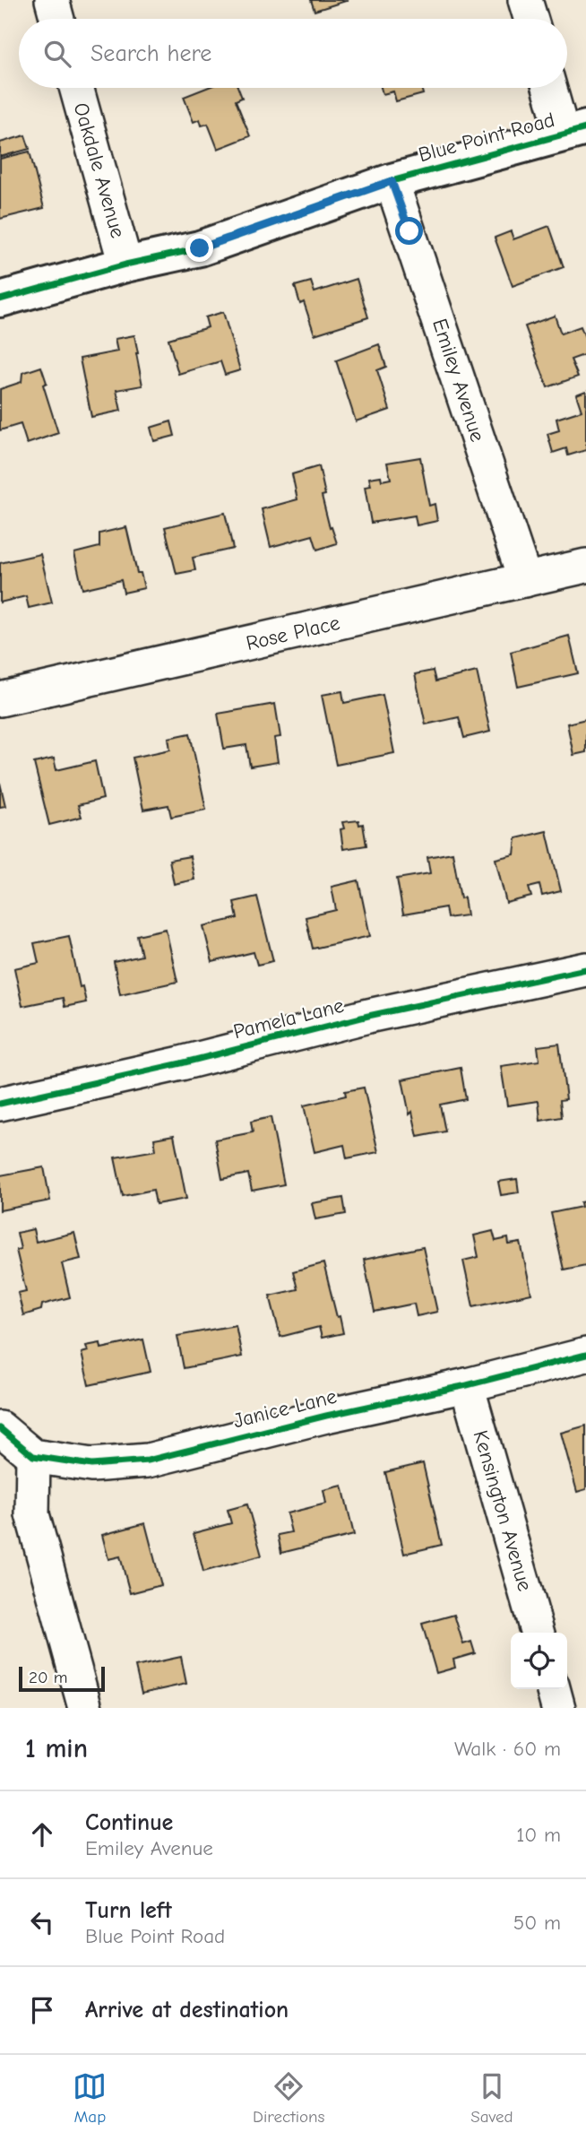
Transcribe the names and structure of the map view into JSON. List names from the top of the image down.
{
  "streets": {
    "street": [
      "Blue Point Road",
      "Oakdale Avenue",
      "Emiley Avenue",
      "Rose Place",
      "Pamela Lane",
      "Janice Lane",
      "Kensington Avenue"
    ]
  },
  "crossings": [
    ["Blue Point Road", "Oakdale Avenue"],
    ["Blue Point Road", "Emiley Avenue"],
    ["Emiley Avenue", "Rose Place"],
    ["Janice Lane", "Kensington Avenue"]
  ],
  "scale_bar": "20 m",
  "page": {
    "search": "Search here",
    "scale": "20 m",
    "heading": ["1 min", "Walk · 60 m"],
    "list": [
      ["Continue", "Emiley Avenue", "10 m"],
      ["Turn left", "Blue Point Road", "50 m"],
      "Arrive at destination"
    ],
    "nav": ["Map", "Directions", "Saved"]
  }
}
